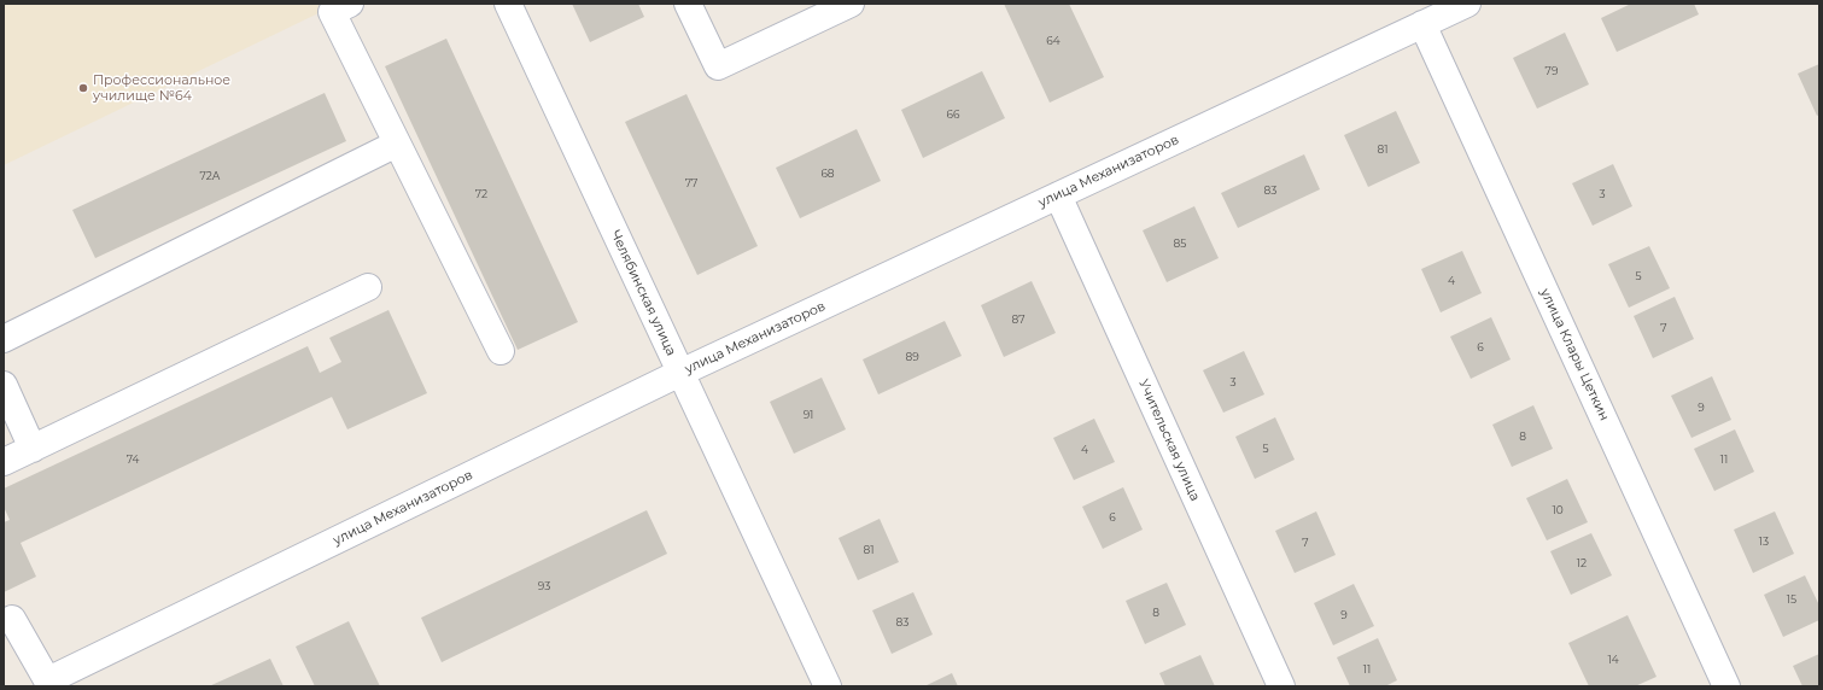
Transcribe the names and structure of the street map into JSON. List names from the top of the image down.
{
  "streets": {
    "street": [
      "улица Механизаторов",
      "Челябинская улица",
      "улица Клары Цеткин",
      "Учительская улица"
    ]
  },
  "crossings": [
    ["улица Механизаторов", "Челябинская улица"],
    ["улица Механизаторов", "улица Клары Цеткин"],
    ["улица Механизаторов", "Учительская улица"]
  ],
  "places": ["Профессиональное училище №64"],
  "house_numbers": [
    "64",
    "79",
    "66",
    "81",
    "68",
    "72А",
    "77",
    "83",
    "72",
    "3",
    "85",
    "5",
    "4",
    "87",
    "7",
    "6",
    "89",
    "3",
    "9",
    "91",
    "8",
    "5",
    "4",
    "74",
    "11",
    "10",
    "6",
    "13",
    "7",
    "81",
    "12",
    "93",
    "15",
    "8",
    "9",
    "83",
    "14",
    "11"
  ]
}
